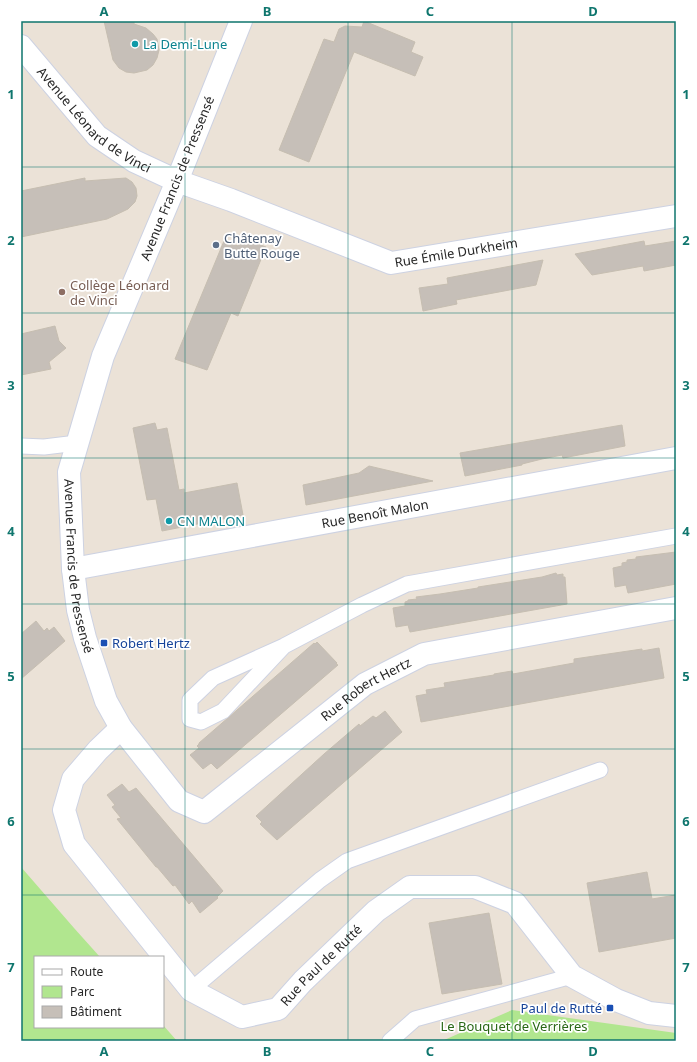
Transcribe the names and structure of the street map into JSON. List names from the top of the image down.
{
  "streets": {
    "street": [
      "Avenue Léonard de Vinci",
      "Avenue Francis de Pressensé",
      "Rue Émile Durkheim",
      "Rue Benoît Malon",
      "Rue Robert Hertz",
      "Rue Paul de Rutté"
    ]
  },
  "crossings": [
    ["Avenue Léonard de Vinci", "Avenue Francis de Pressensé"],
    ["Avenue Léonard de Vinci", "Rue Émile Durkheim"],
    ["Avenue Francis de Pressensé", "Rue Émile Durkheim"],
    ["Avenue Francis de Pressensé", "Rue Benoît Malon"],
    ["Avenue Francis de Pressensé", "Rue Robert Hertz"],
    ["Avenue Francis de Pressensé", "Rue Paul de Rutté"],
    ["Rue Robert Hertz", "Rue Paul de Rutté"]
  ],
  "parks": ["Le Bouquet de Verrières"],
  "places": {
    "other": [
      "La Demi-Lune",
      "Châtenay Butte Rouge",
      "Collège Léonard de Vinci",
      "CN MALON"
    ],
    "transit": ["Robert Hertz", "Paul de Rutté"]
  },
  "legend": ["Route", "Parc", "Bâtiment"],
  "grid": {
    "columns": [
      "A",
      "B",
      "C",
      "D"
    ],
    "rows": [
      "1",
      "2",
      "3",
      "4",
      "5",
      "6",
      "7"
    ]
  }
}
